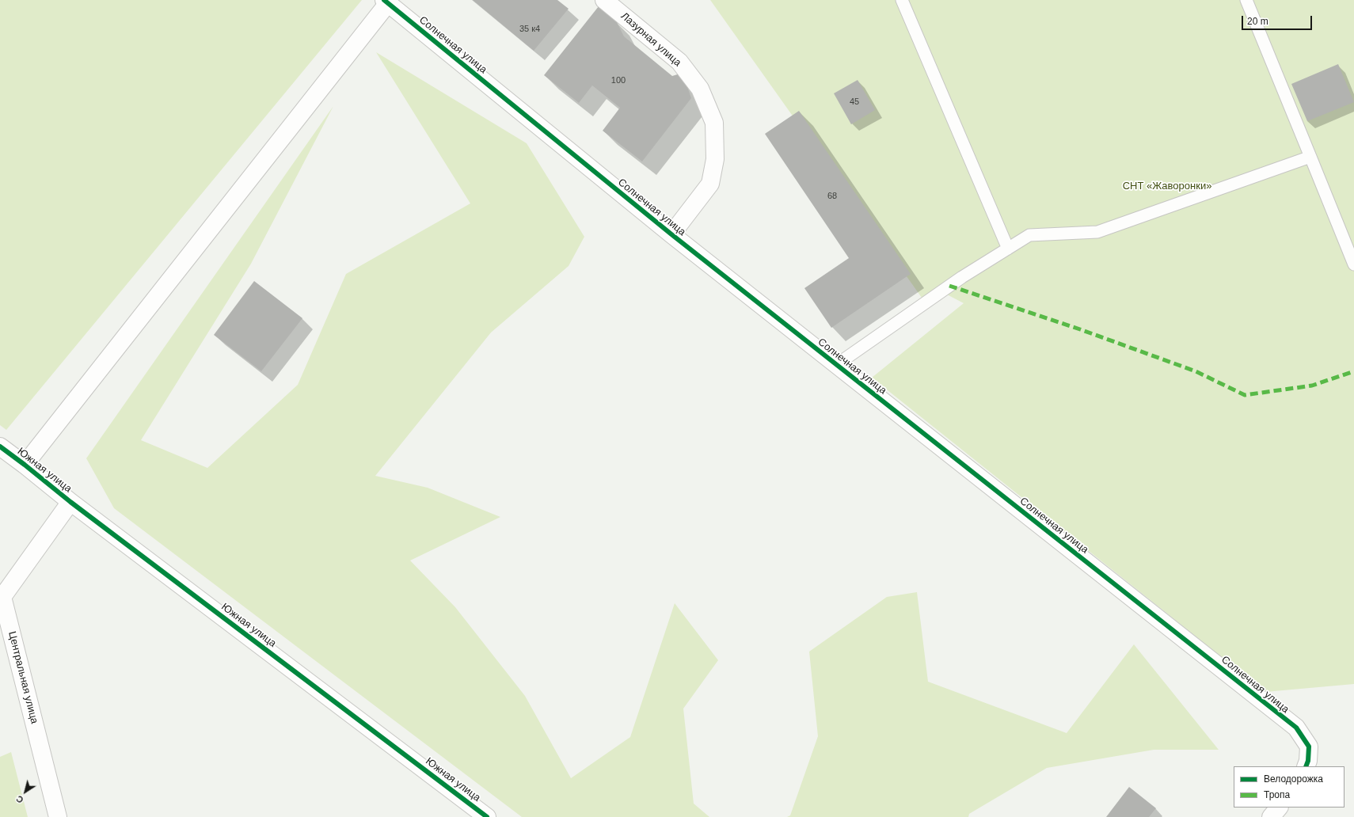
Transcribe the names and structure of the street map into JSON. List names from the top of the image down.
{
  "streets": {
    "street": [
      "Лазурная улица",
      "Солнечная улица",
      "Южная улица",
      "Центральная улица"
    ]
  },
  "crossings": [
    ["Лазурная улица", "Солнечная улица"],
    ["Южная улица", "Центральная улица"]
  ],
  "parks": ["СНТ «Жаворонки»"],
  "house_numbers": [
    "35 к4",
    "100",
    "45",
    "68"
  ],
  "legend": ["Велодорожка", "Тропа"],
  "scale_bar": "20 m",
  "north": "bottom left"
}
